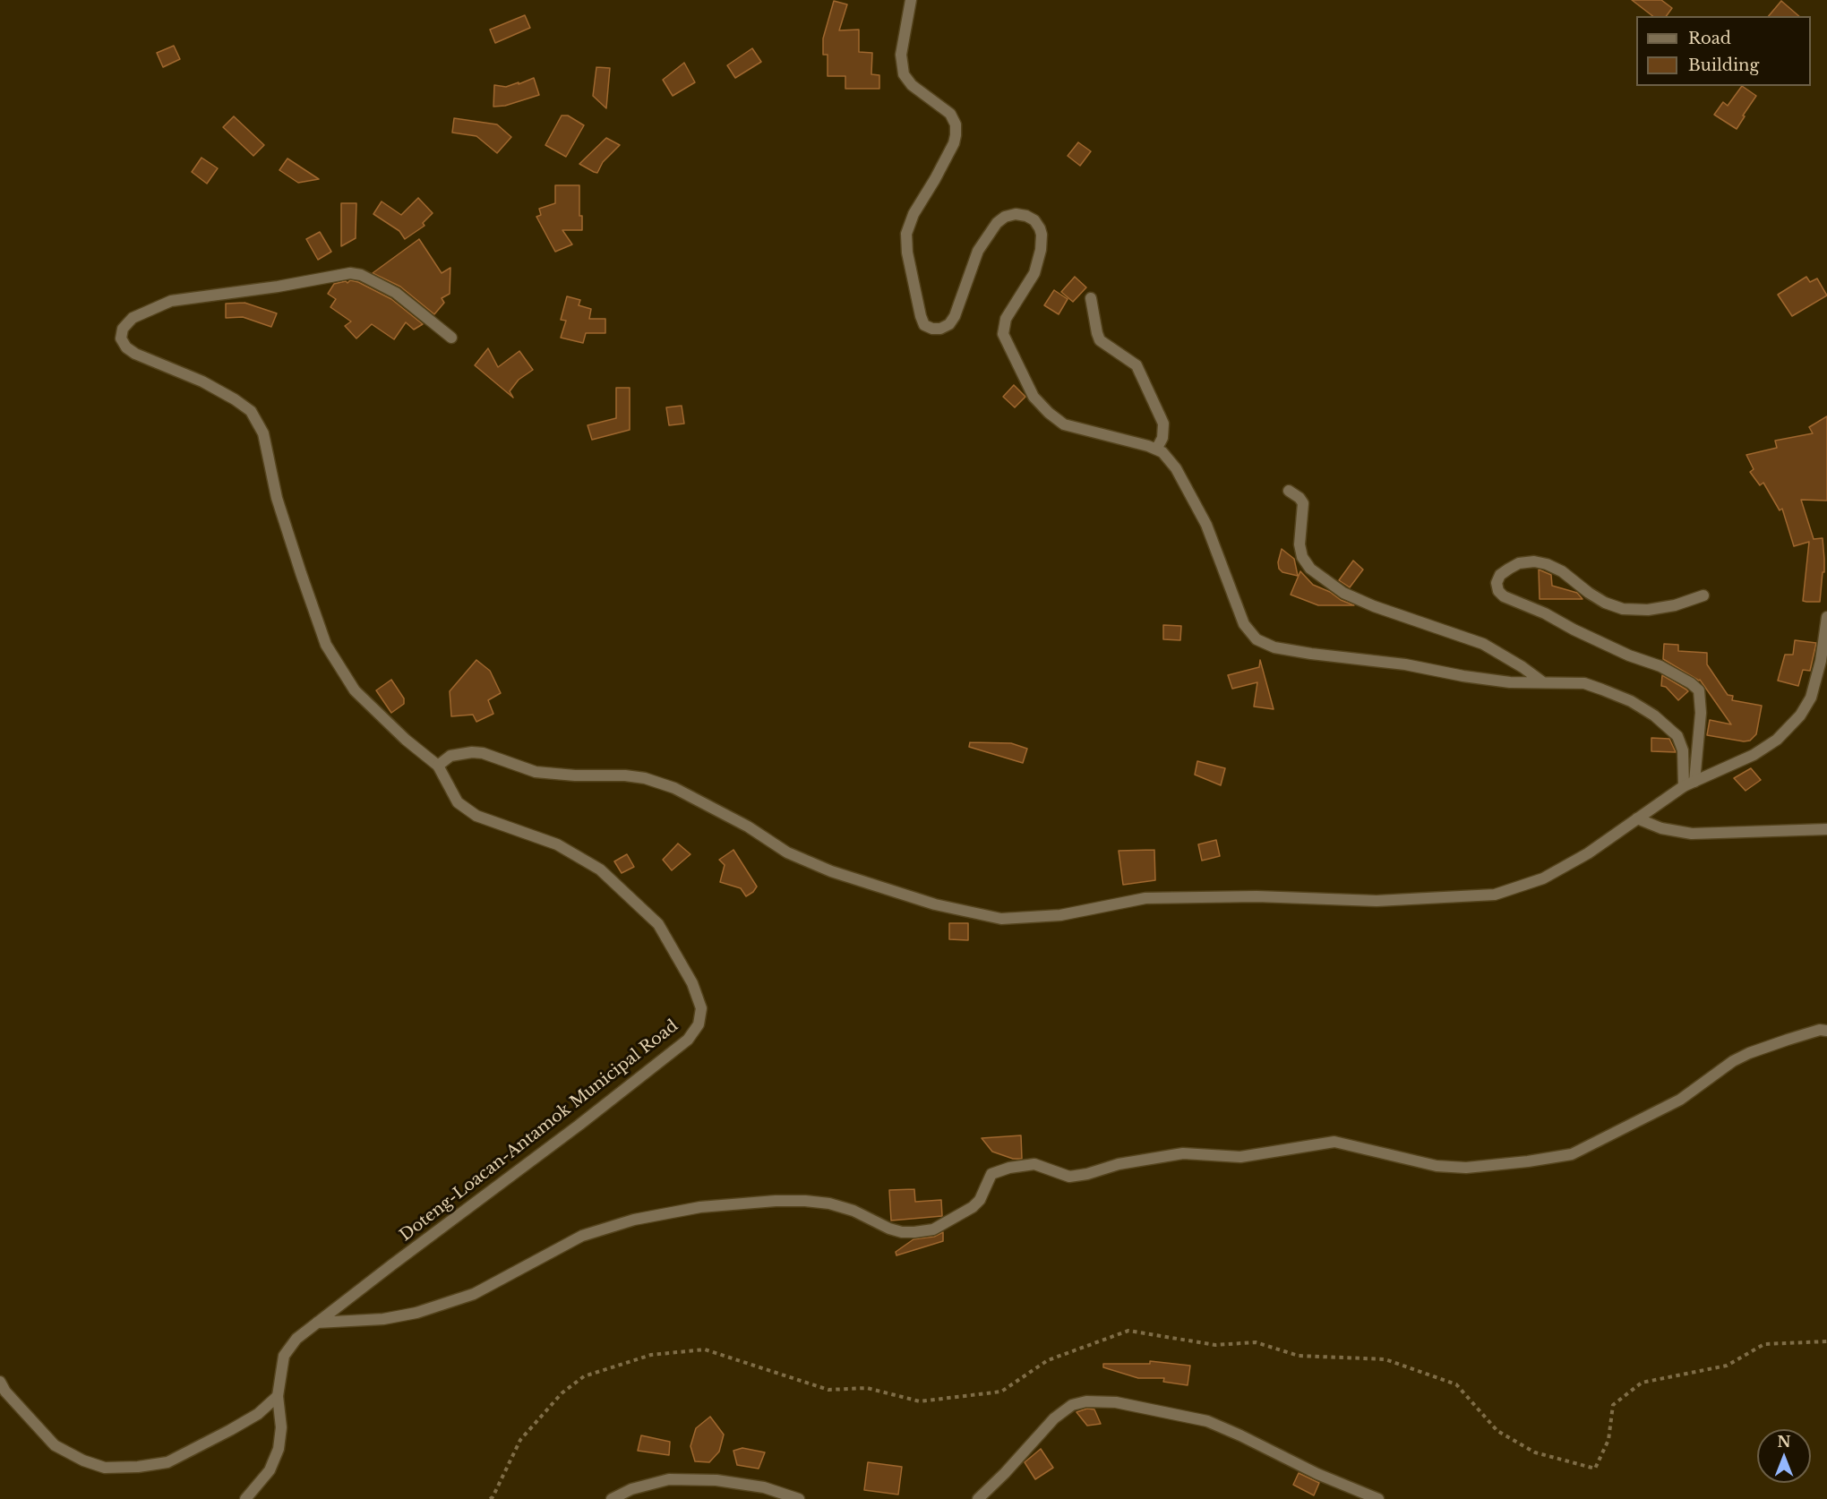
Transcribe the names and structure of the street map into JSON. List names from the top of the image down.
{
  "streets": {
    "street": ["Doteng-Loacan-Antamok Municipal Road"]
  },
  "legend": ["Road", "Building"],
  "north": "top"
}
